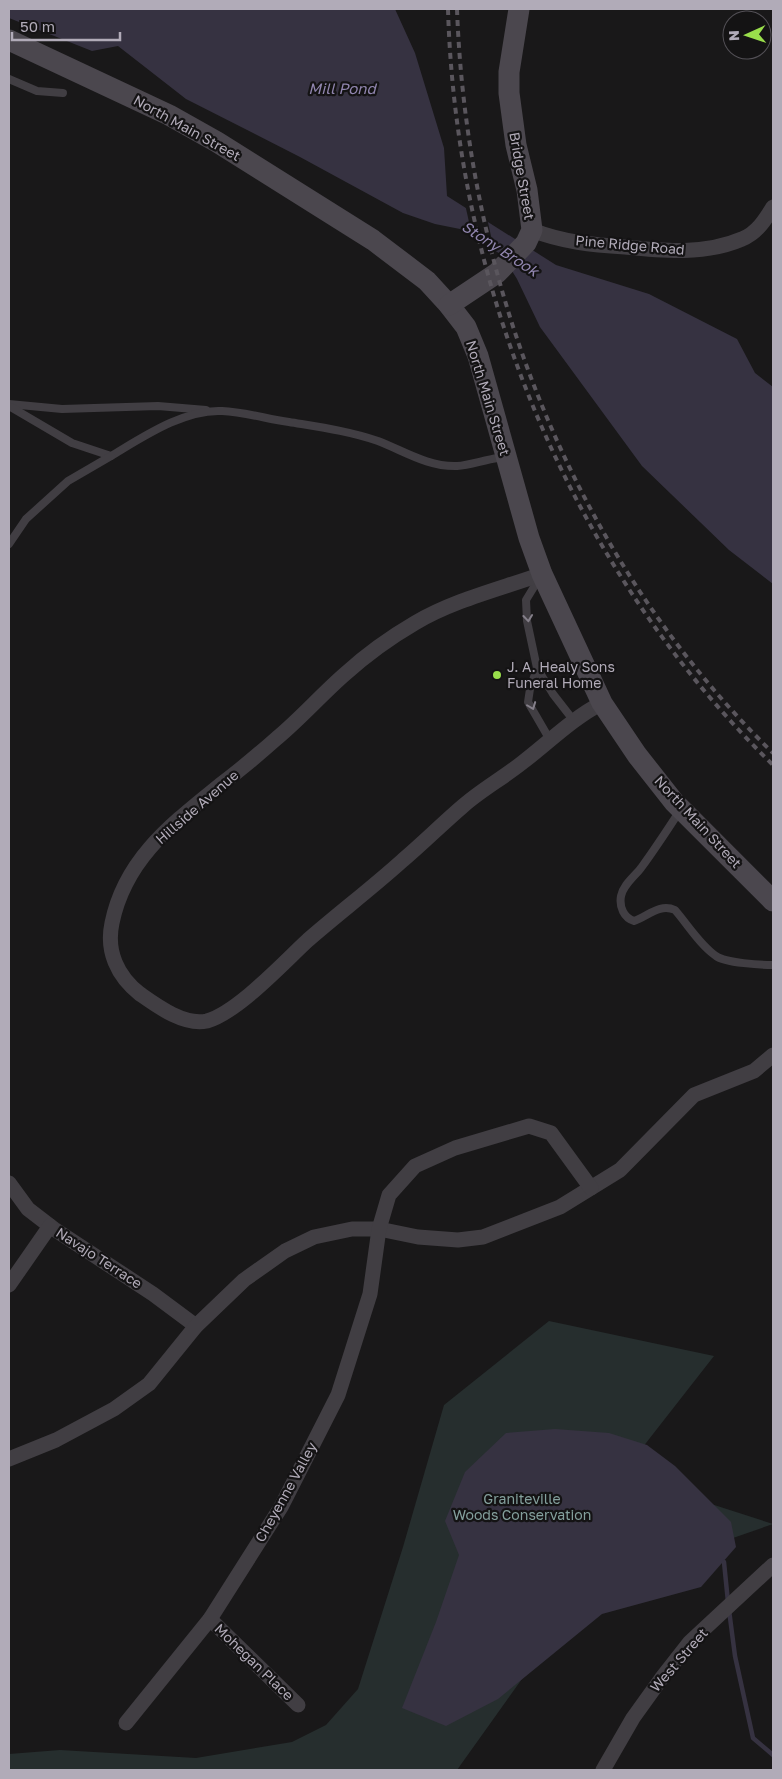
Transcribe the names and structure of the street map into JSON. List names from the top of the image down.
{
  "streets": {
    "main road": ["North Main Street", "Bridge Street"],
    "street": [
      "Pine Ridge Road",
      "Hillside Avenue",
      "Navajo Terrace",
      "Cheyenne Valley",
      "West Street",
      "Mohegan Place"
    ]
  },
  "crossings": [
    ["North Main Street", "Hillside Avenue"],
    ["Bridge Street", "Pine Ridge Road"],
    ["Cheyenne Valley", "Mohegan Place"]
  ],
  "water": ["Mill Pond", "Stony Brook"],
  "parks": ["Graniteville Woods Conservation"],
  "places": ["J. A. Healy Sons Funeral Home"],
  "scale_bar": "50 m",
  "north": "left"
}
